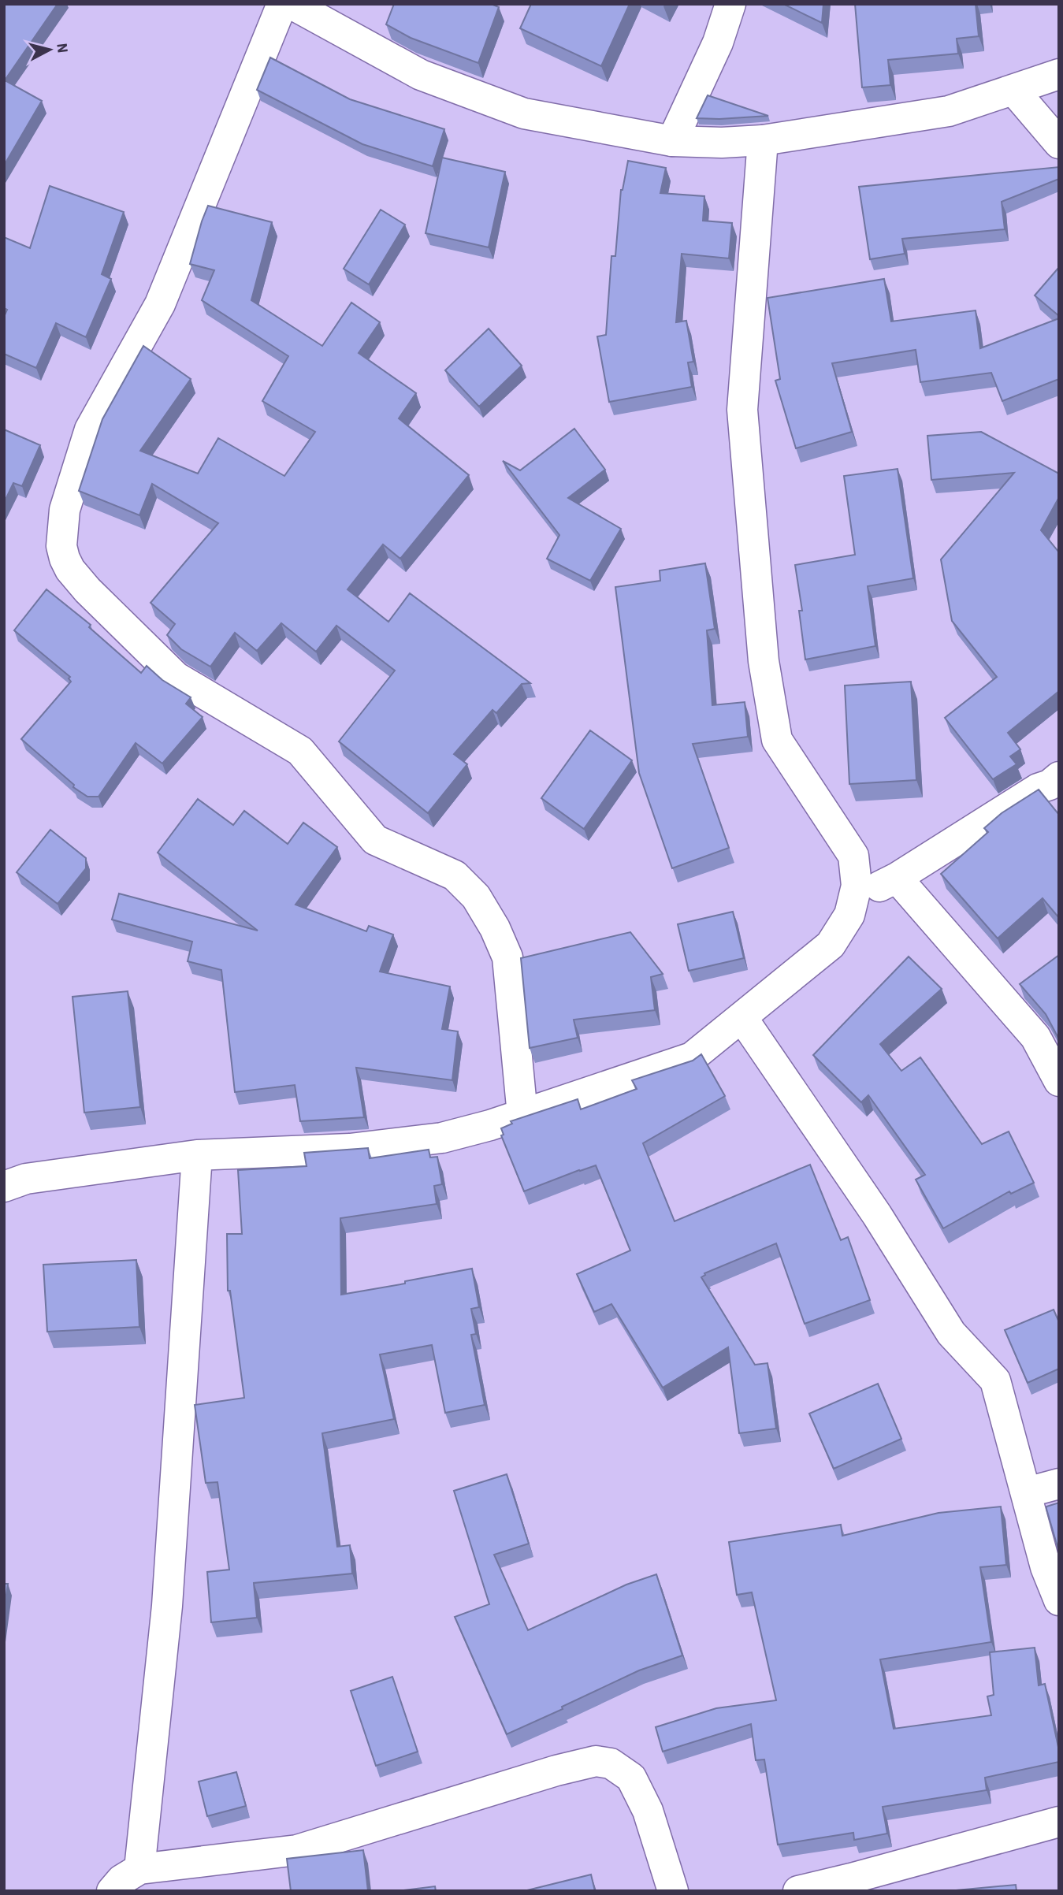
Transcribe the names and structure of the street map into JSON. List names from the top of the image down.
{
  "north": "right"
}
